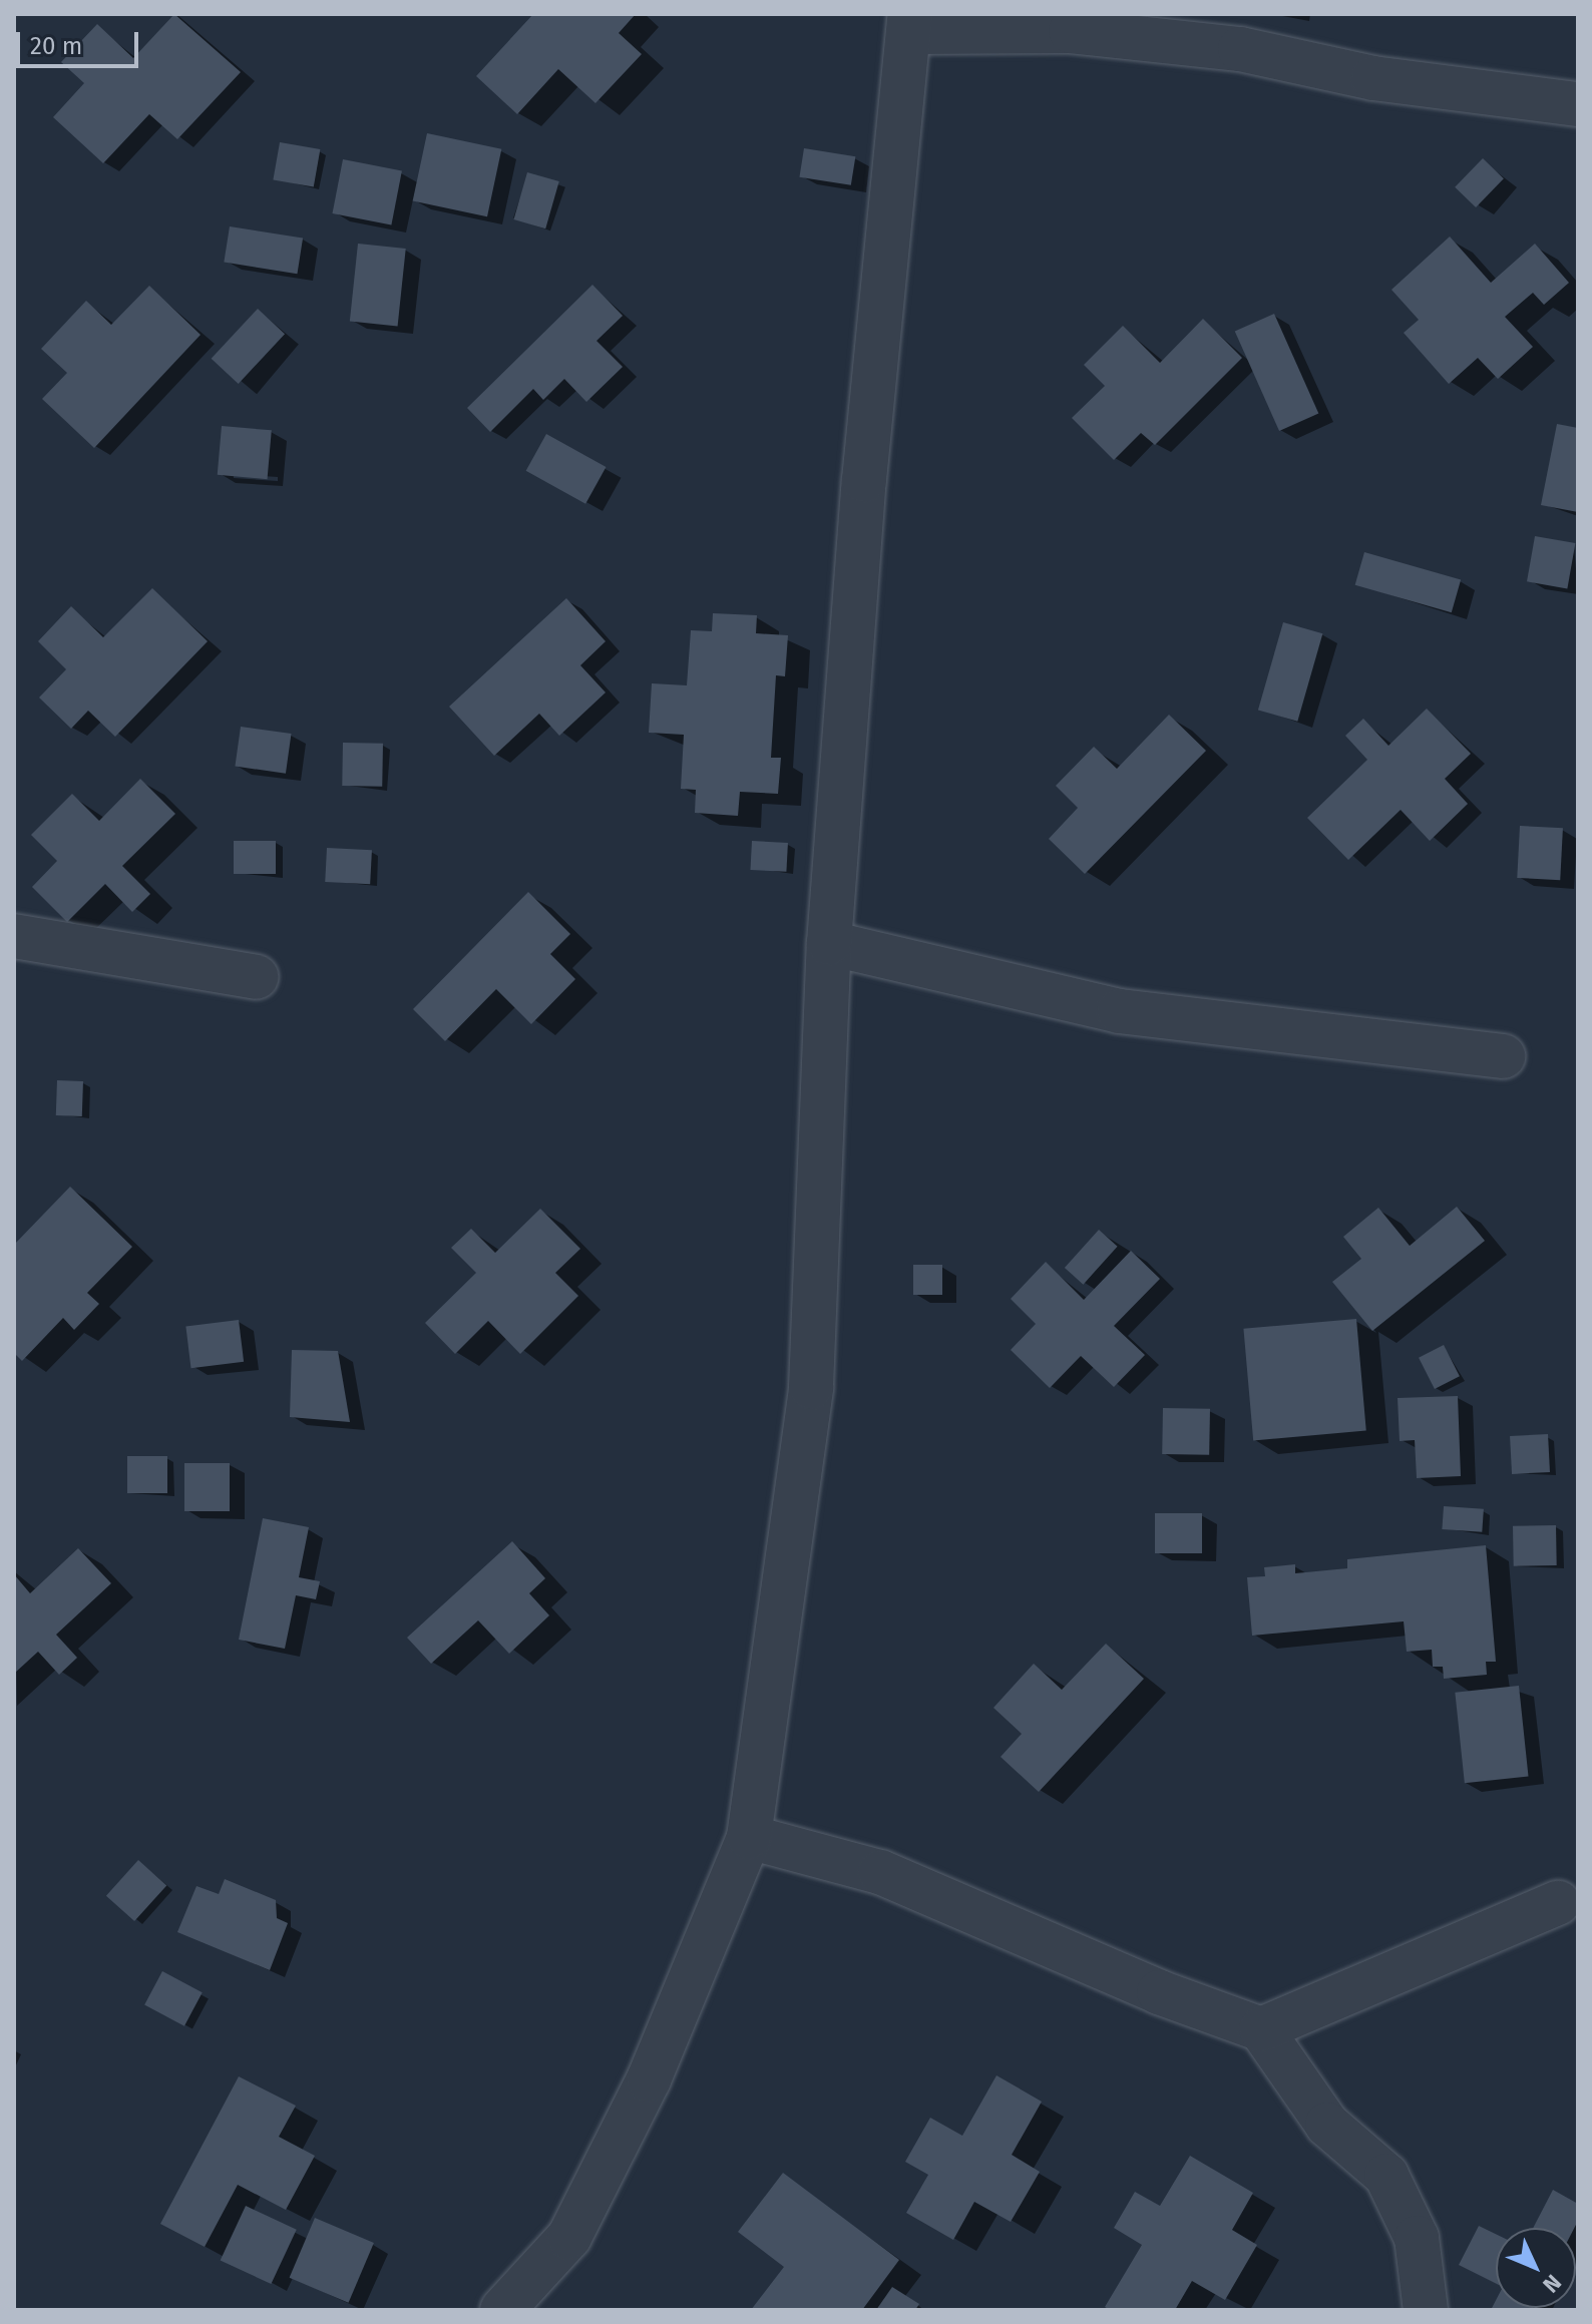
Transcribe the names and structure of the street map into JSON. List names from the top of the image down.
{
  "scale_bar": "20 m",
  "north": "bottom right"
}
